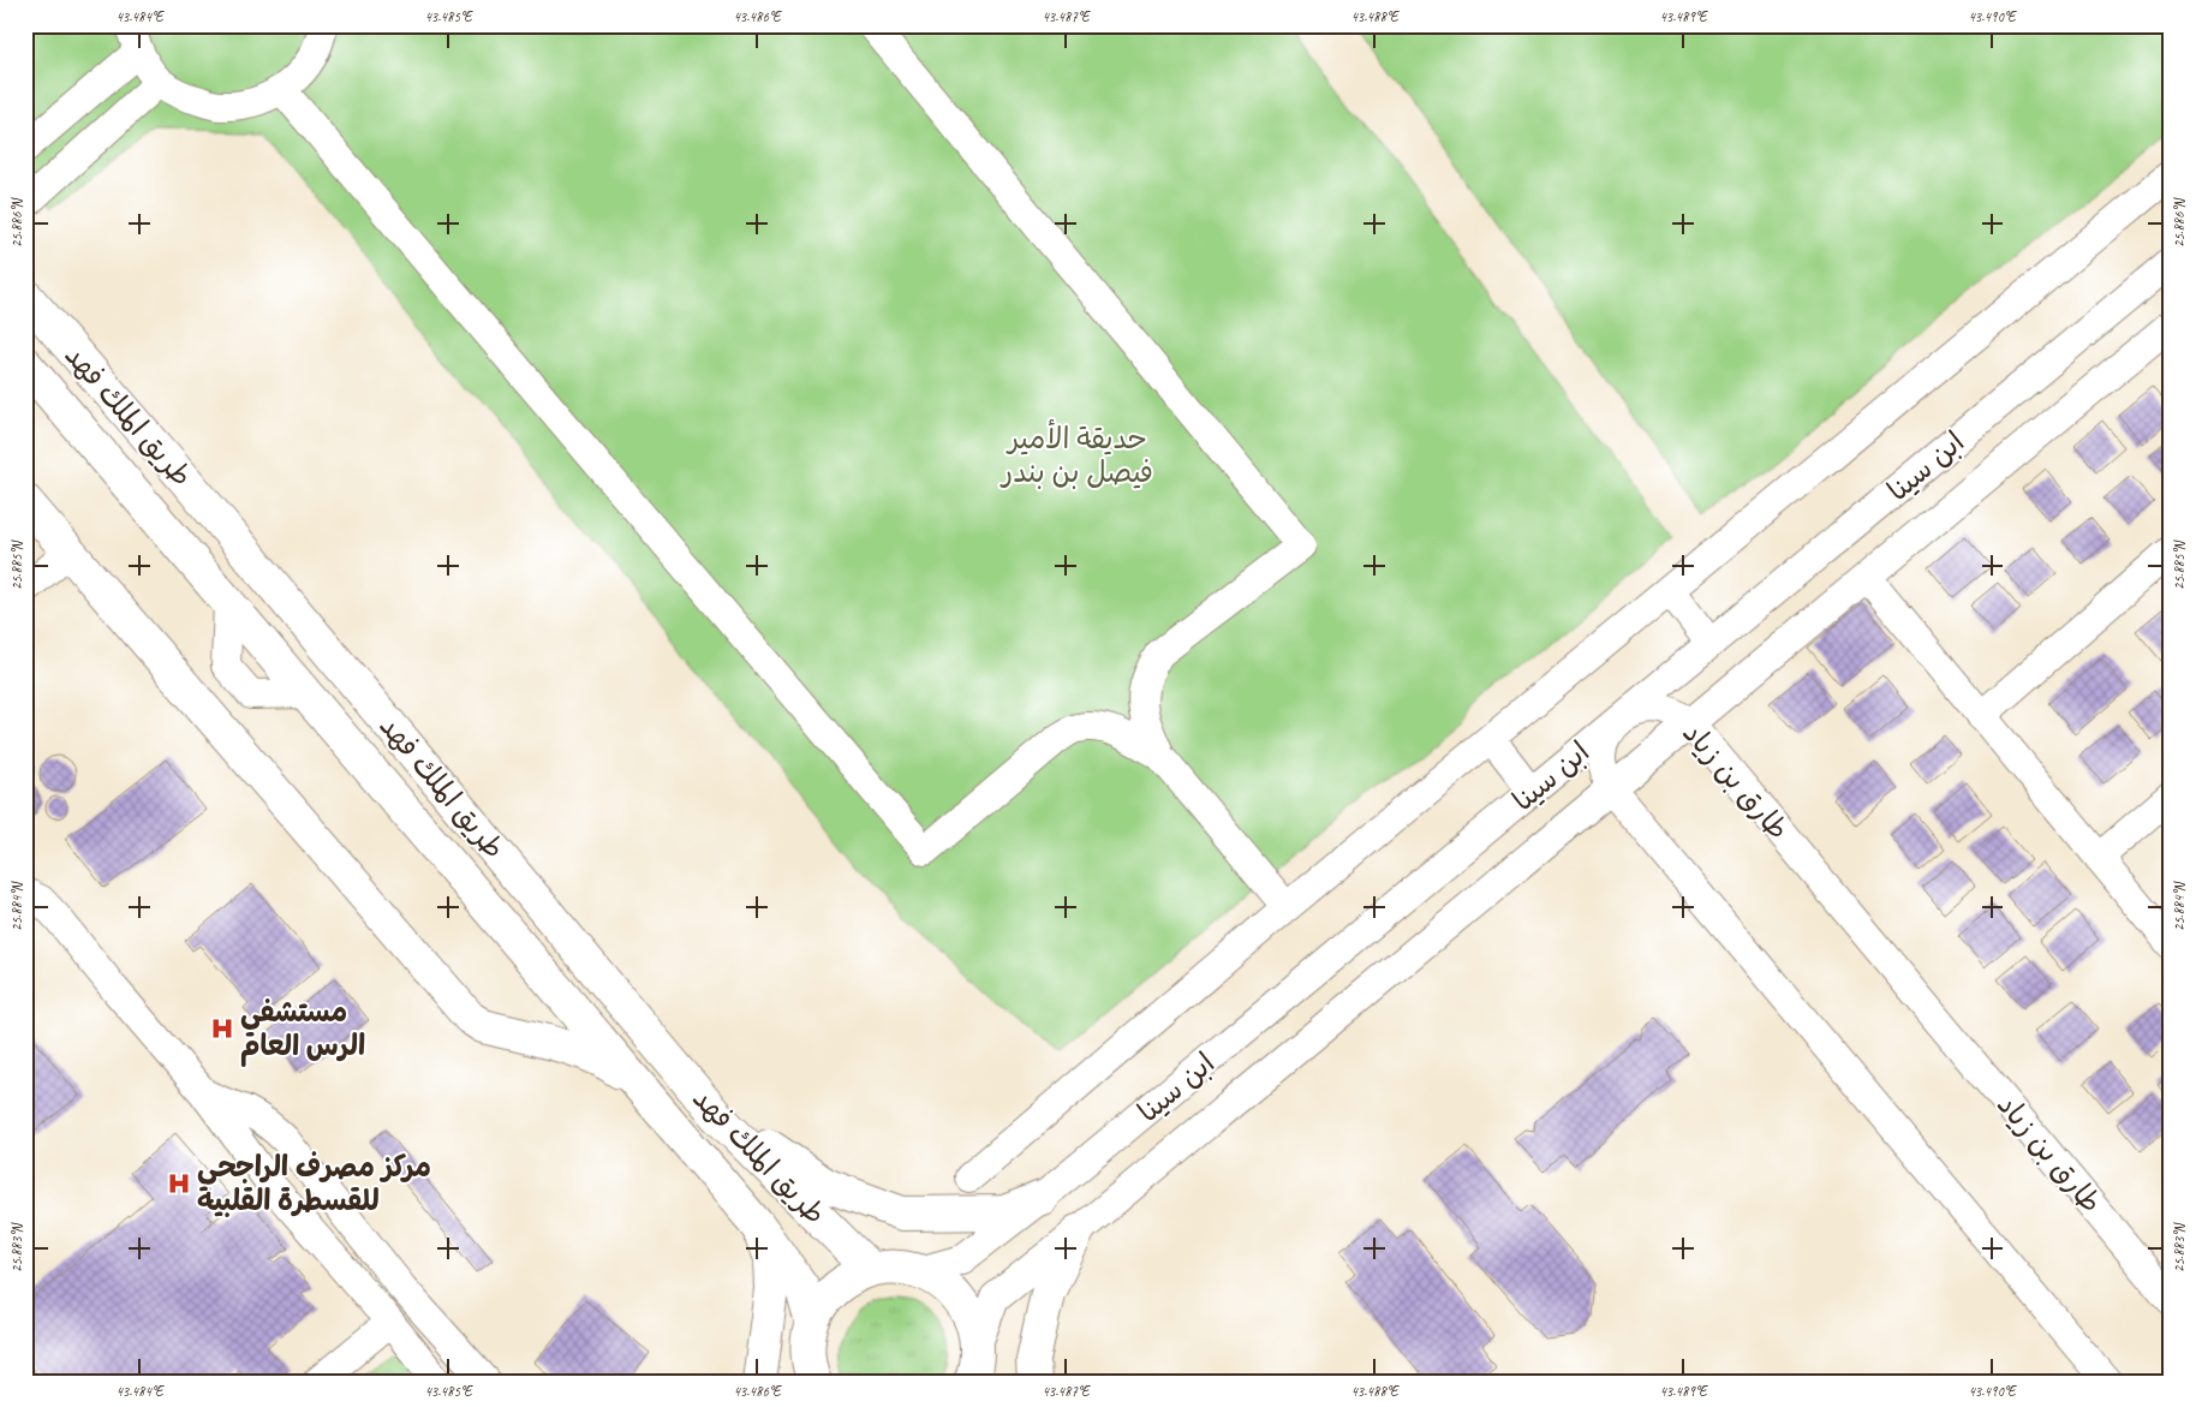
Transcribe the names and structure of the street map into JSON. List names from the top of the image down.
{
  "streets": {
    "main road": ["طريق الملك فهد"],
    "street": ["ابن سينا", "طارق بن زياد"]
  },
  "crossings": [
    ["ابن سينا", "طارق بن زياد"]
  ],
  "parks": ["حديقة الأمير فيصل بن بندر"],
  "places": {
    "hospital": ["مستشفي الرس العام", "مركز مصرف الراجحي للقسطرة القلبية"]
  },
  "coordinates": [
    "43.484°E",
    "43.485°E",
    "43.486°E",
    "43.487°E",
    "43.488°E",
    "43.489°E",
    "43.490°E",
    "25.886°N",
    "25.885°N",
    "25.884°N",
    "25.883°N"
  ]
}
